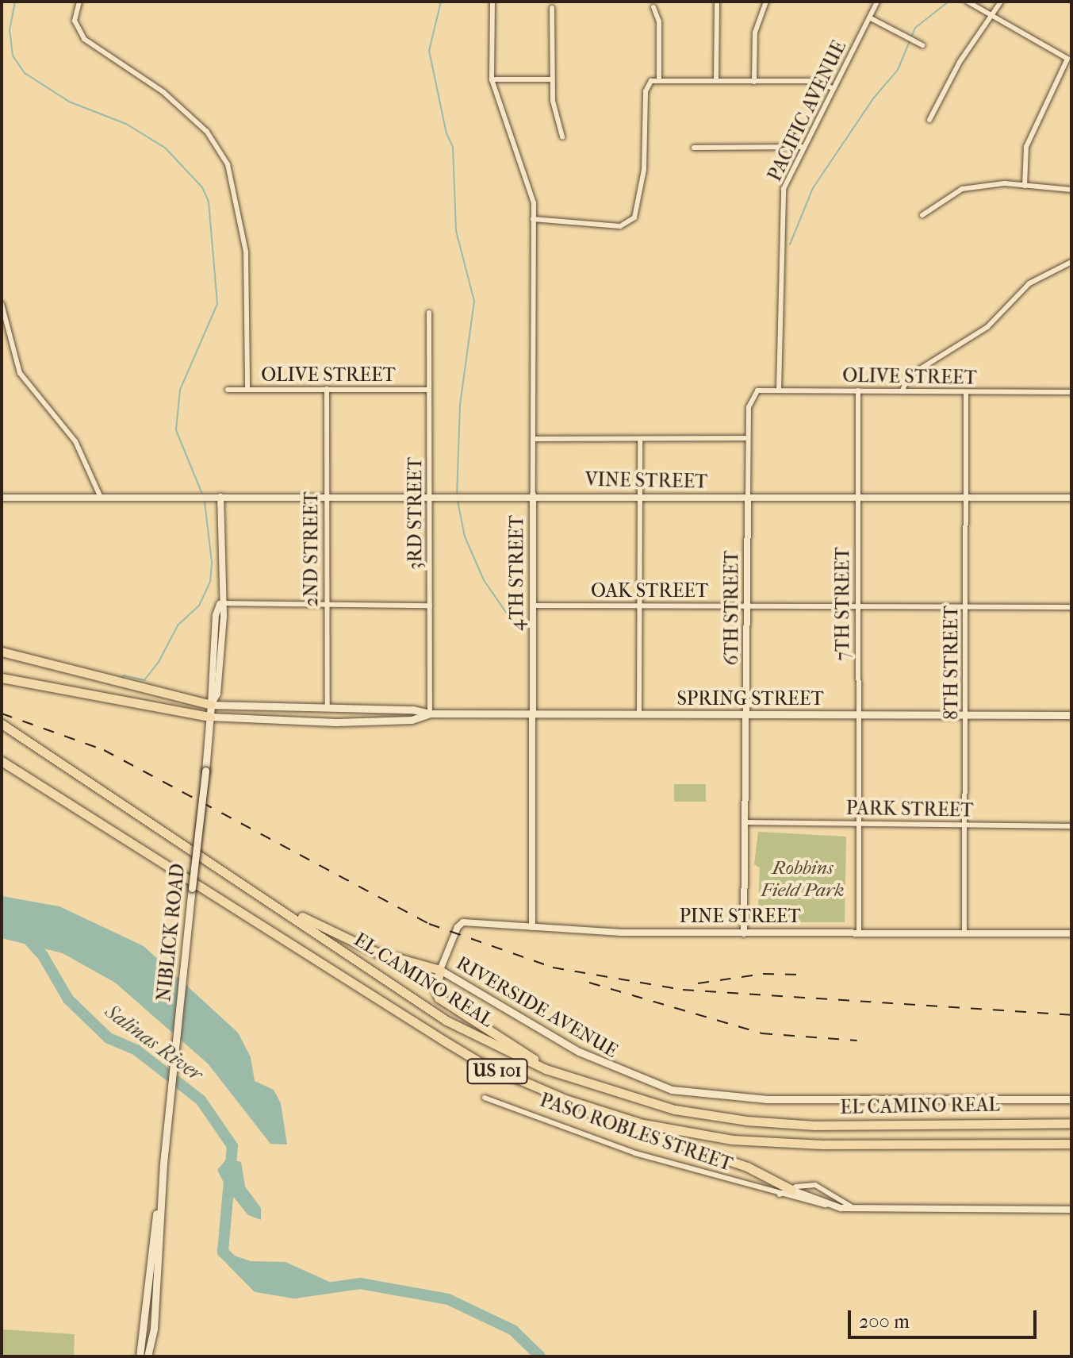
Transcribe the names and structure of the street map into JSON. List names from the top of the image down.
{
  "streets": {
    "highway": ["EL CAMINO REAL", "US 101"],
    "main road": ["SPRING STREET", "NIBLICK ROAD", "RIVERSIDE AVENUE"],
    "street": [
      "PACIFIC AVENUE",
      "OLIVE STREET",
      "VINE STREET",
      "3RD STREET",
      "2ND STREET",
      "4TH STREET",
      "OAK STREET",
      "7TH STREET",
      "6TH STREET",
      "8TH STREET",
      "PARK STREET",
      "PINE STREET",
      "PASO ROBLES STREET"
    ]
  },
  "crossings": [
    ["PACIFIC AVENUE", "OLIVE STREET"],
    ["OLIVE STREET", "3RD STREET"],
    ["OLIVE STREET", "2ND STREET"],
    ["OLIVE STREET", "7TH STREET"],
    ["OLIVE STREET", "6TH STREET"],
    ["OLIVE STREET", "8TH STREET"],
    ["VINE STREET", "3RD STREET"],
    ["VINE STREET", "2ND STREET"],
    ["VINE STREET", "4TH STREET"],
    ["VINE STREET", "7TH STREET"],
    ["VINE STREET", "6TH STREET"],
    ["VINE STREET", "8TH STREET"],
    ["3RD STREET", "SPRING STREET"],
    ["2ND STREET", "SPRING STREET"],
    ["4TH STREET", "OAK STREET"],
    ["4TH STREET", "SPRING STREET"],
    ["4TH STREET", "PINE STREET"],
    ["OAK STREET", "7TH STREET"],
    ["OAK STREET", "6TH STREET"],
    ["OAK STREET", "8TH STREET"],
    ["7TH STREET", "SPRING STREET"],
    ["7TH STREET", "PARK STREET"],
    ["7TH STREET", "PINE STREET"],
    ["6TH STREET", "SPRING STREET"],
    ["6TH STREET", "PARK STREET"],
    ["6TH STREET", "PINE STREET"],
    ["8TH STREET", "SPRING STREET"],
    ["8TH STREET", "PARK STREET"],
    ["8TH STREET", "PINE STREET"],
    ["SPRING STREET", "NIBLICK ROAD"],
    ["PINE STREET", "RIVERSIDE AVENUE"]
  ],
  "water": ["Salinas River"],
  "parks": ["Robbins Field Park"],
  "scale_bar": "200 m"
}
